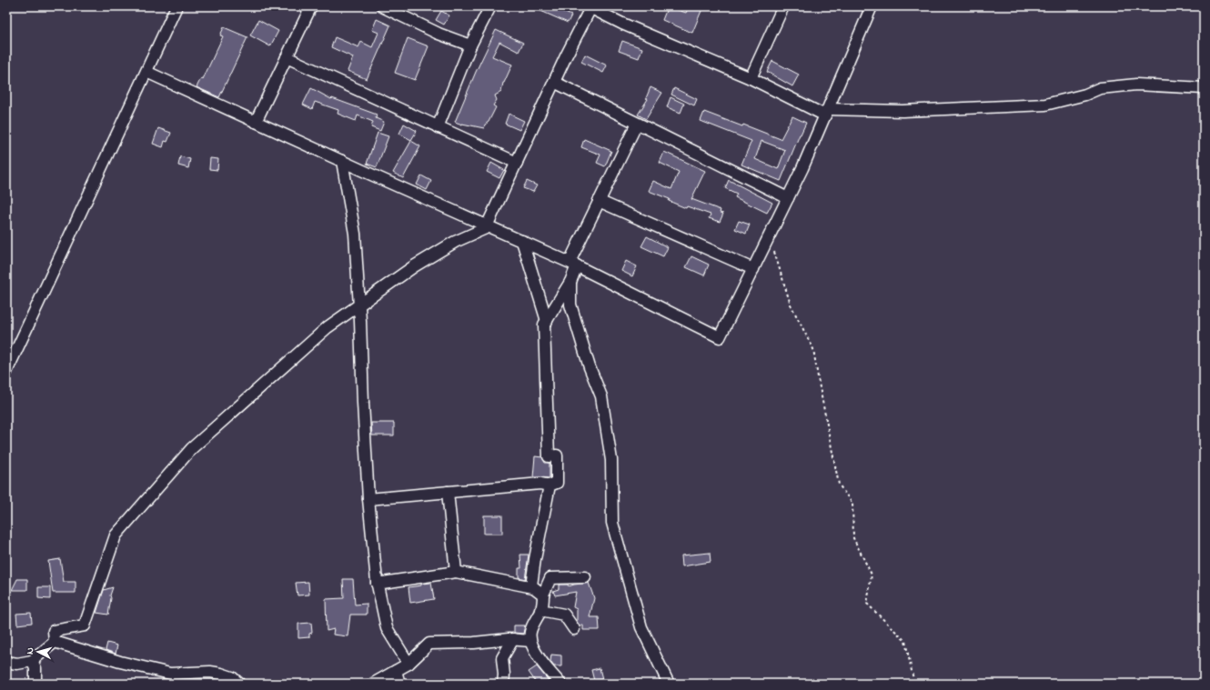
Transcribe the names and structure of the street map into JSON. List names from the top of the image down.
{
  "north": "left"
}
